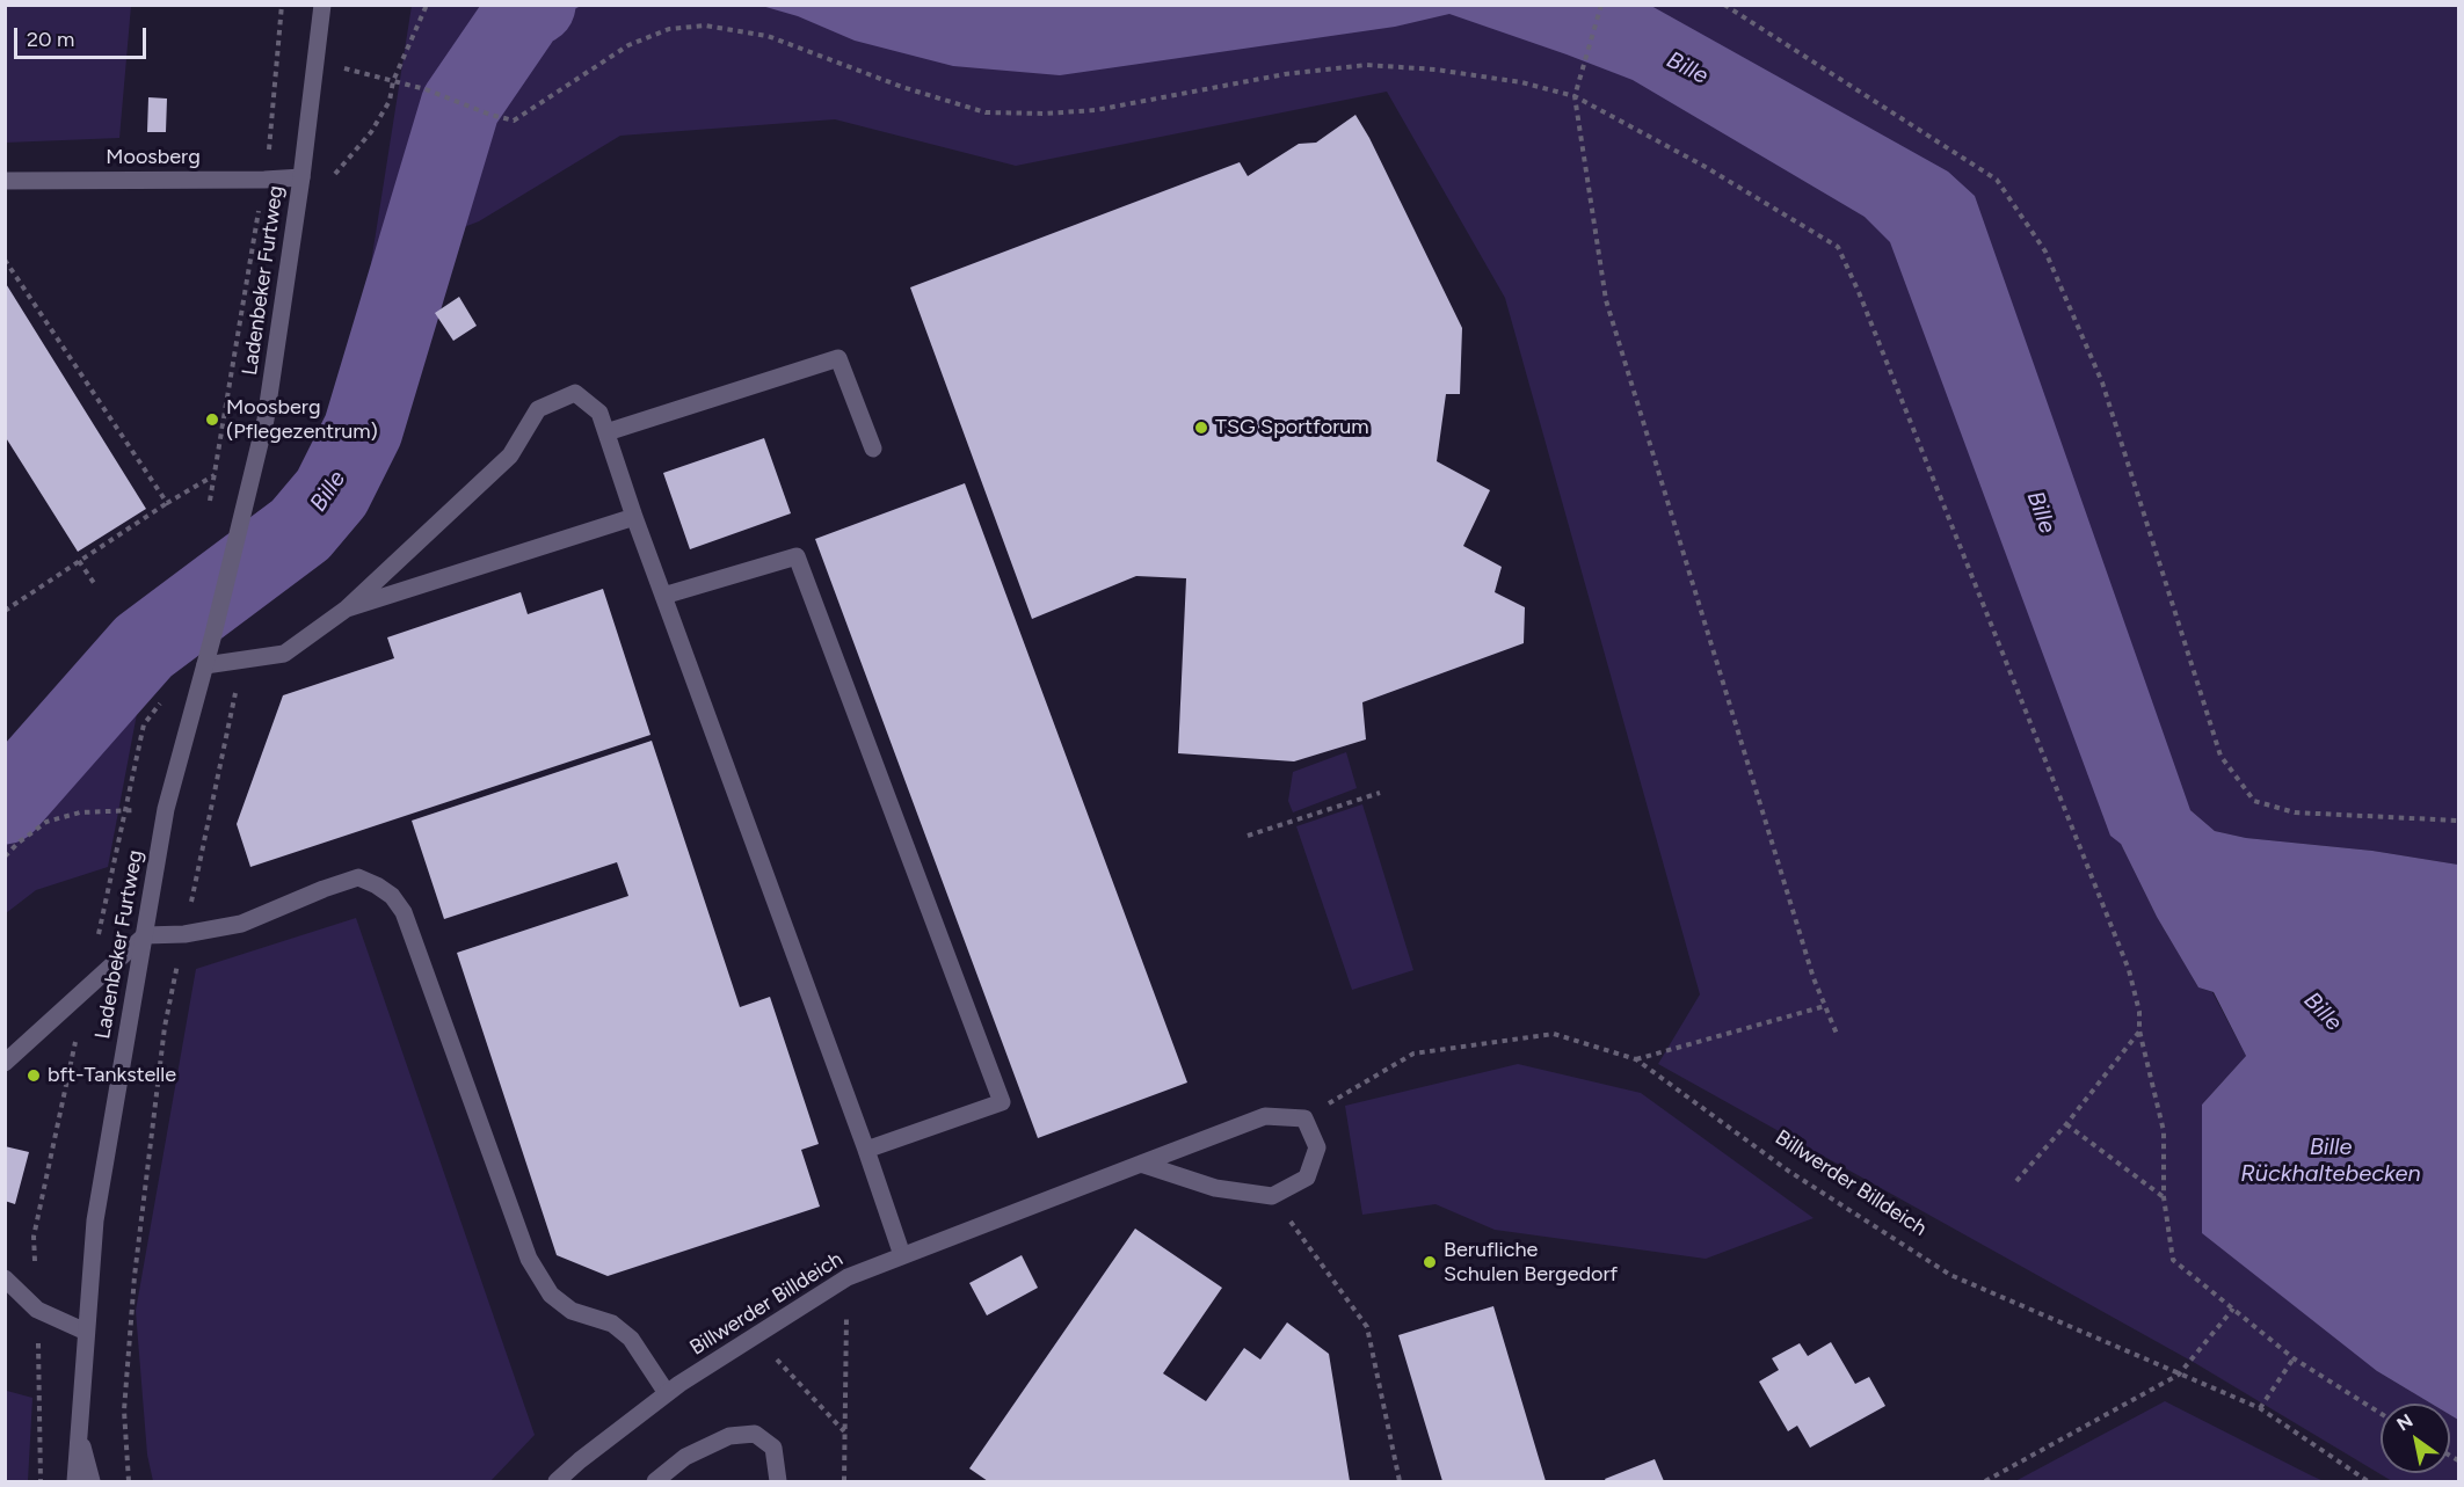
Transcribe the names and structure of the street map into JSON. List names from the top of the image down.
{
  "streets": {
    "street": ["Moosberg", "Ladenbeker Furtweg", "Billwerder Billdeich"]
  },
  "crossings": [
    ["Moosberg", "Ladenbeker Furtweg"]
  ],
  "water": ["Bille", "Bille Rückhaltebecken"],
  "places": [
    "Moosberg (Pflegezentrum)",
    "TSG Sportforum",
    "bft-Tankstelle",
    "Berufliche Schulen Bergedorf"
  ],
  "scale_bar": "20 m",
  "north": "top left"
}
